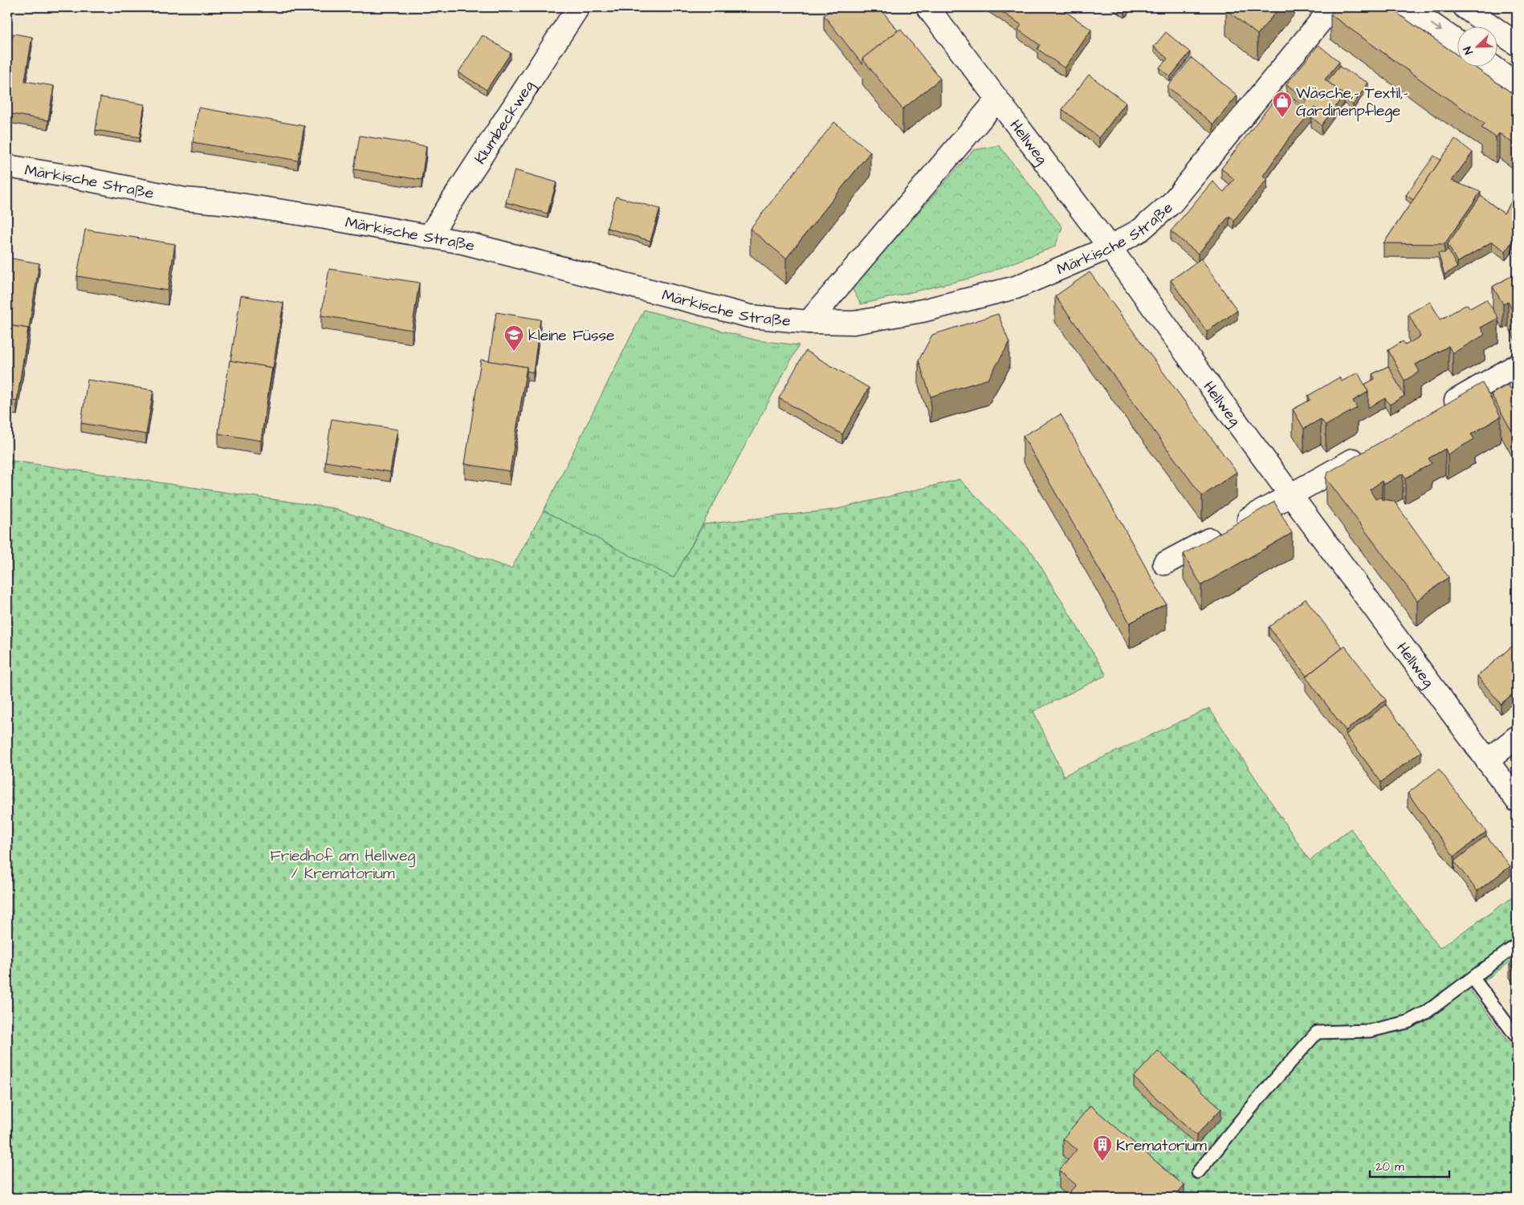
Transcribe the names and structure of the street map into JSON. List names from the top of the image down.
{
  "streets": {
    "street": ["Klumbeckweg", "Hellweg", "Märkische Straße"]
  },
  "crossings": [
    ["Klumbeckweg", "Märkische Straße"],
    ["Hellweg", "Märkische Straße"]
  ],
  "parks": ["Friedhof am Hellweg / Krematorium"],
  "places": {
    "shop": ["Wäsche,- Textil,- Gardinenpflege"],
    "school or university": ["kleine Füsse"],
    "building": ["Krematorium"]
  },
  "scale_bar": "20 m",
  "north": "bottom left"
}
